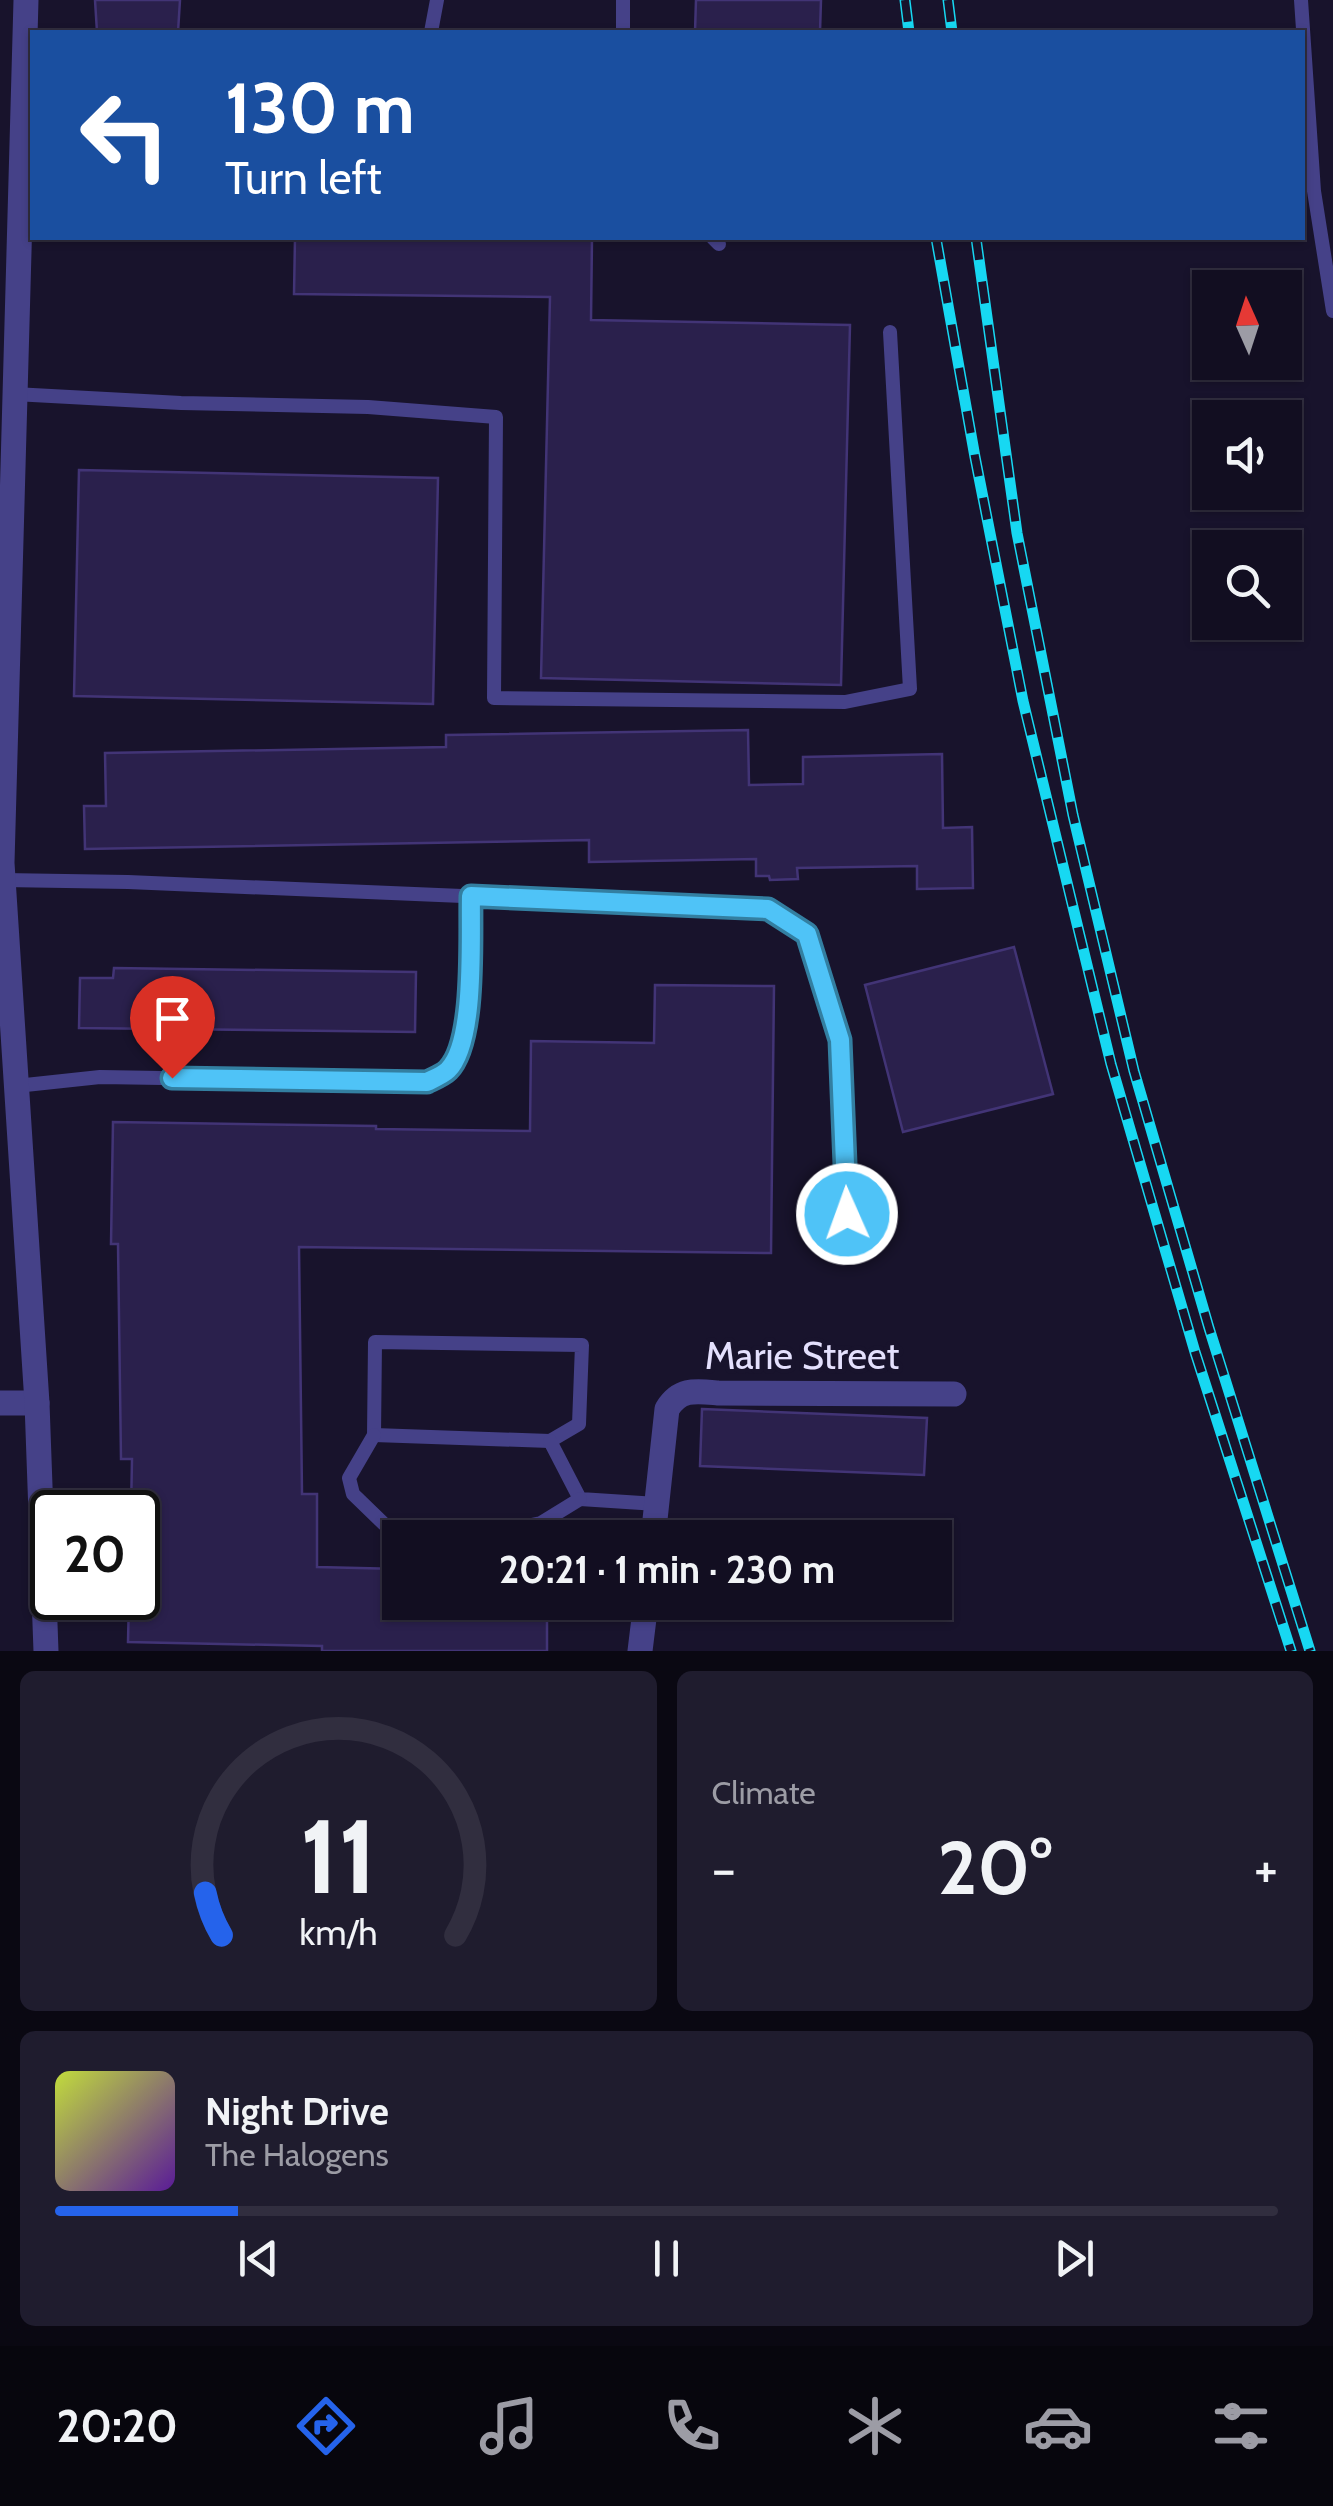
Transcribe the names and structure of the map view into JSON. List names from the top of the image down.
{
  "streets": {
    "street": ["Marie Street"]
  },
  "north": "top",
  "page": {
    "turn": ["130 m", "Turn left"],
    "limit": "20",
    "trip": "20:21 · 1 min · 230 m",
    "tile": "Climate",
    "heat": ["−", "20°", "+"],
    "song": ["Night Drive", "The Halogens"],
    "tabs": "20:20",
    "gauge": ["11", "km/h"]
  }
}
